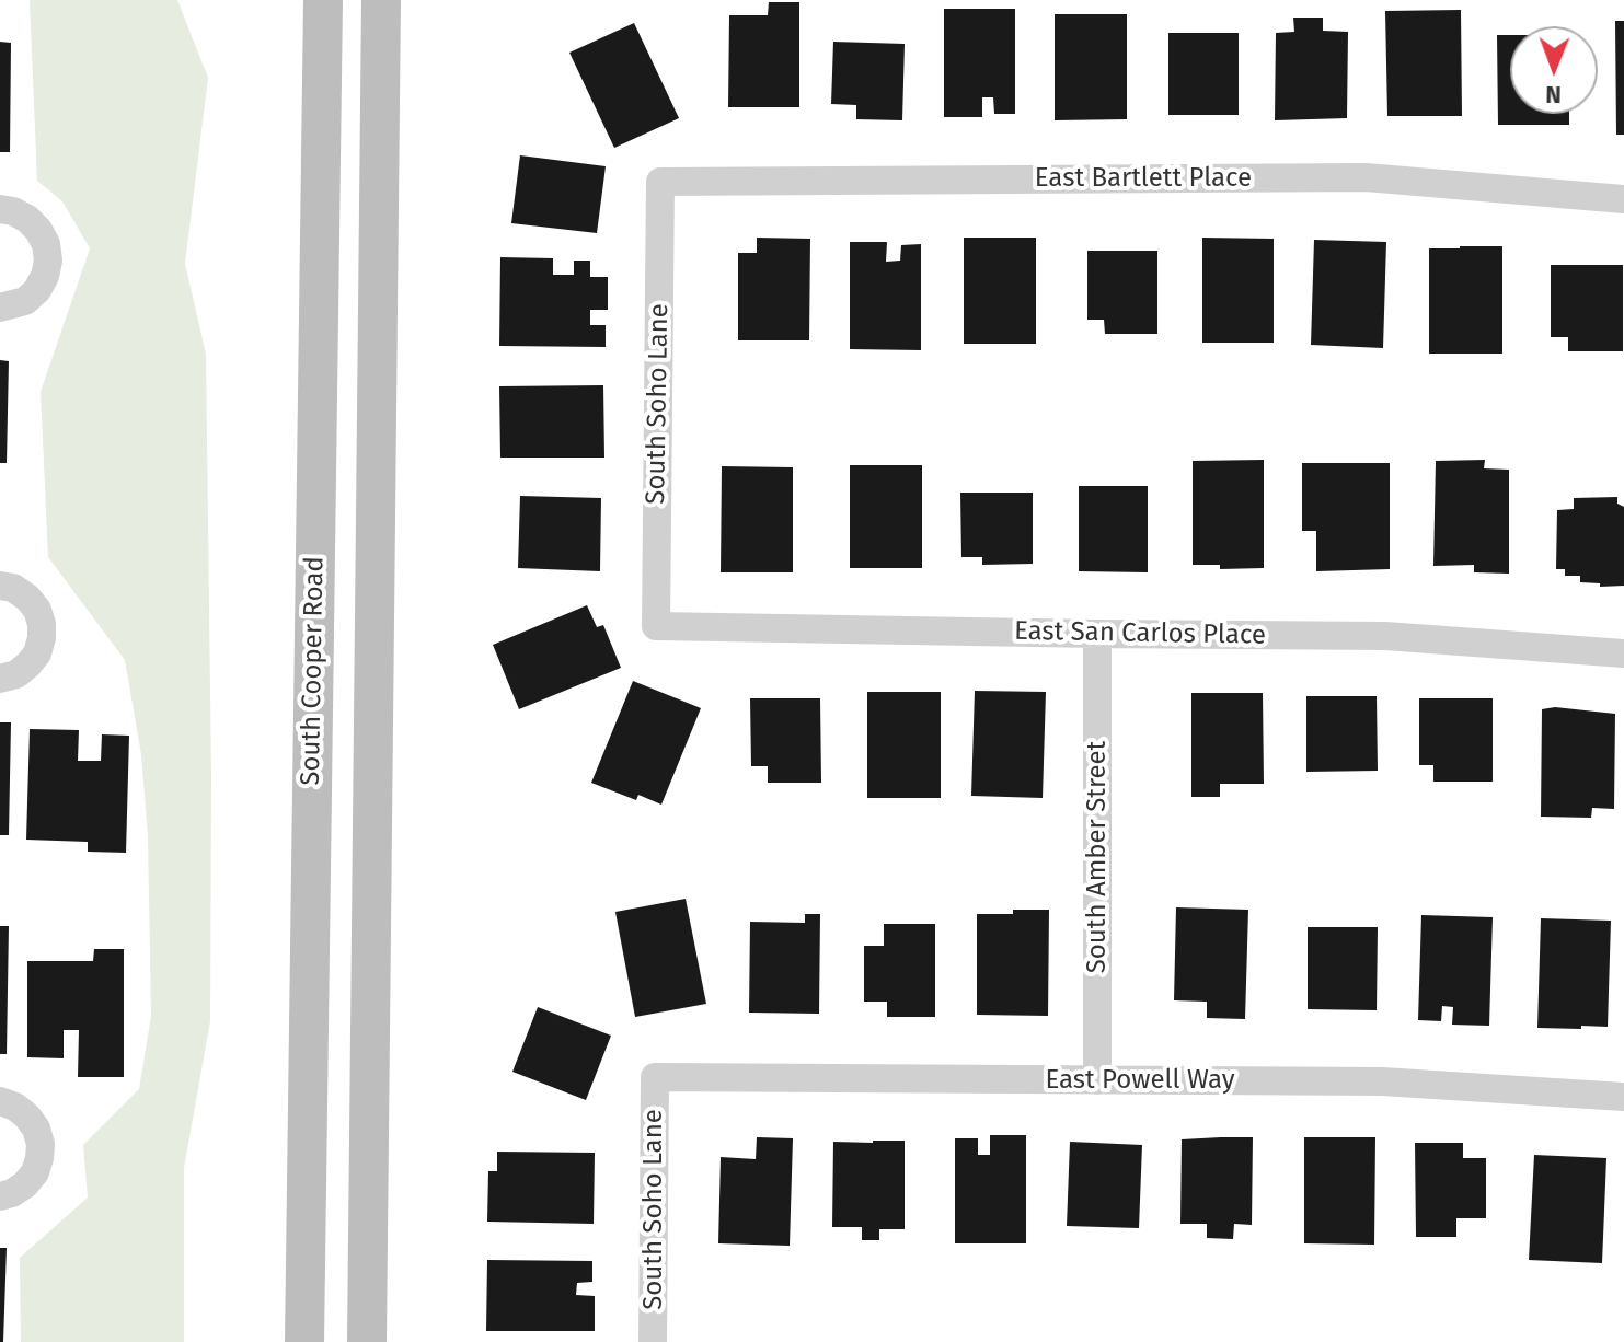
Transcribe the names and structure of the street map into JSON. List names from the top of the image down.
{
  "streets": {
    "main road": ["South Cooper Road"],
    "street": [
      "East Bartlett Place",
      "South Soho Lane",
      "East San Carlos Place",
      "South Amber Street",
      "East Powell Way"
    ]
  },
  "crossings": [
    ["East Bartlett Place", "South Soho Lane"],
    ["South Soho Lane", "East San Carlos Place"],
    ["South Soho Lane", "East Powell Way"],
    ["East San Carlos Place", "South Amber Street"],
    ["South Amber Street", "East Powell Way"]
  ],
  "north": "bottom"
}
